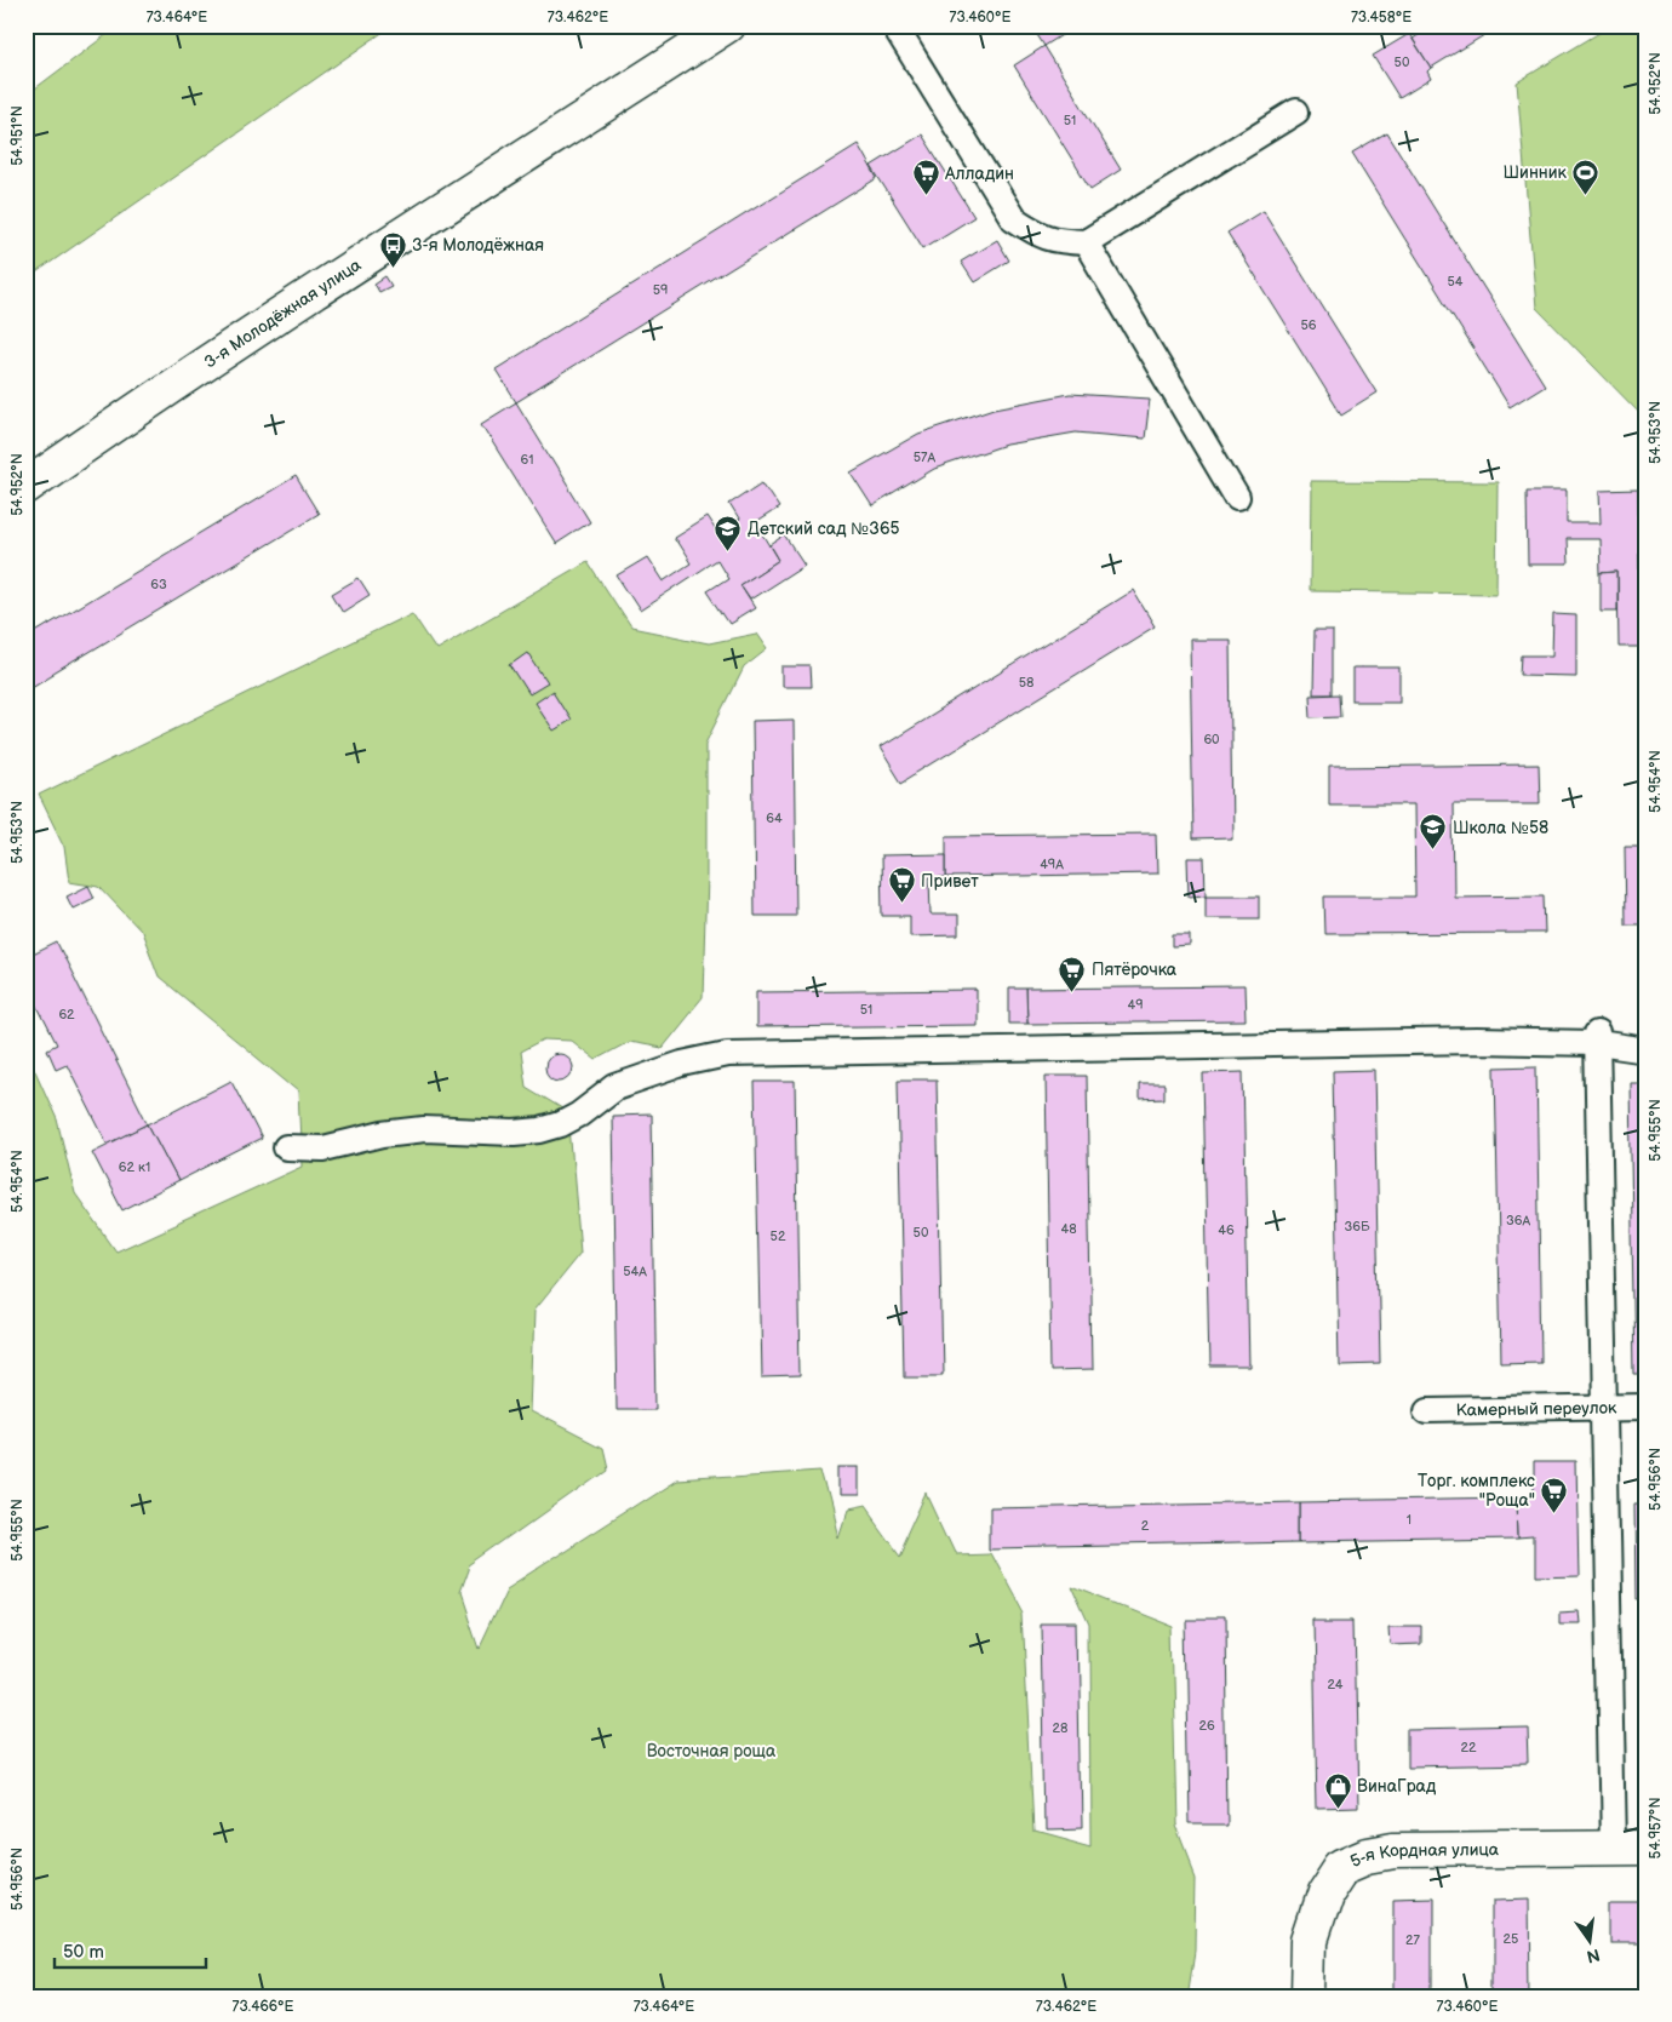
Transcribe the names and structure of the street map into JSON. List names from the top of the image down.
{
  "streets": {
    "main road": ["3-я Молодёжная улица", "5-я Кордная улица"],
    "street": ["Камерный переулок"]
  },
  "parks": ["Восточная роща"],
  "places": {
    "sports": ["Шинник"],
    "supermarket": [
      "Алладин",
      "Привет",
      "Пятёрочка",
      "Торг. комплекс \"Роща\""
    ],
    "bus stop": ["3-я Молодёжная"],
    "school or university": ["Детский сад №365", "Школа №58"],
    "shop": ["ВинаГрад"]
  },
  "house_numbers": [
    "50",
    "51",
    "54",
    "59",
    "56",
    "57А",
    "61",
    "63",
    "58",
    "60",
    "64",
    "49А",
    "49",
    "51",
    "62",
    "62 к1",
    "36А",
    "36Б",
    "48",
    "46",
    "50",
    "52",
    "54А",
    "1",
    "2",
    "24",
    "26",
    "28",
    "22",
    "25",
    "27"
  ],
  "scale_bar": "50 m",
  "north": "bottom",
  "coordinates": [
    "73.464°E",
    "73.462°E",
    "73.460°E",
    "73.458°E",
    "54.952°N",
    "54.951°N",
    "54.953°N",
    "54.954°N",
    "54.955°N",
    "54.956°N",
    "54.957°N",
    "73.466°E"
  ]
}
